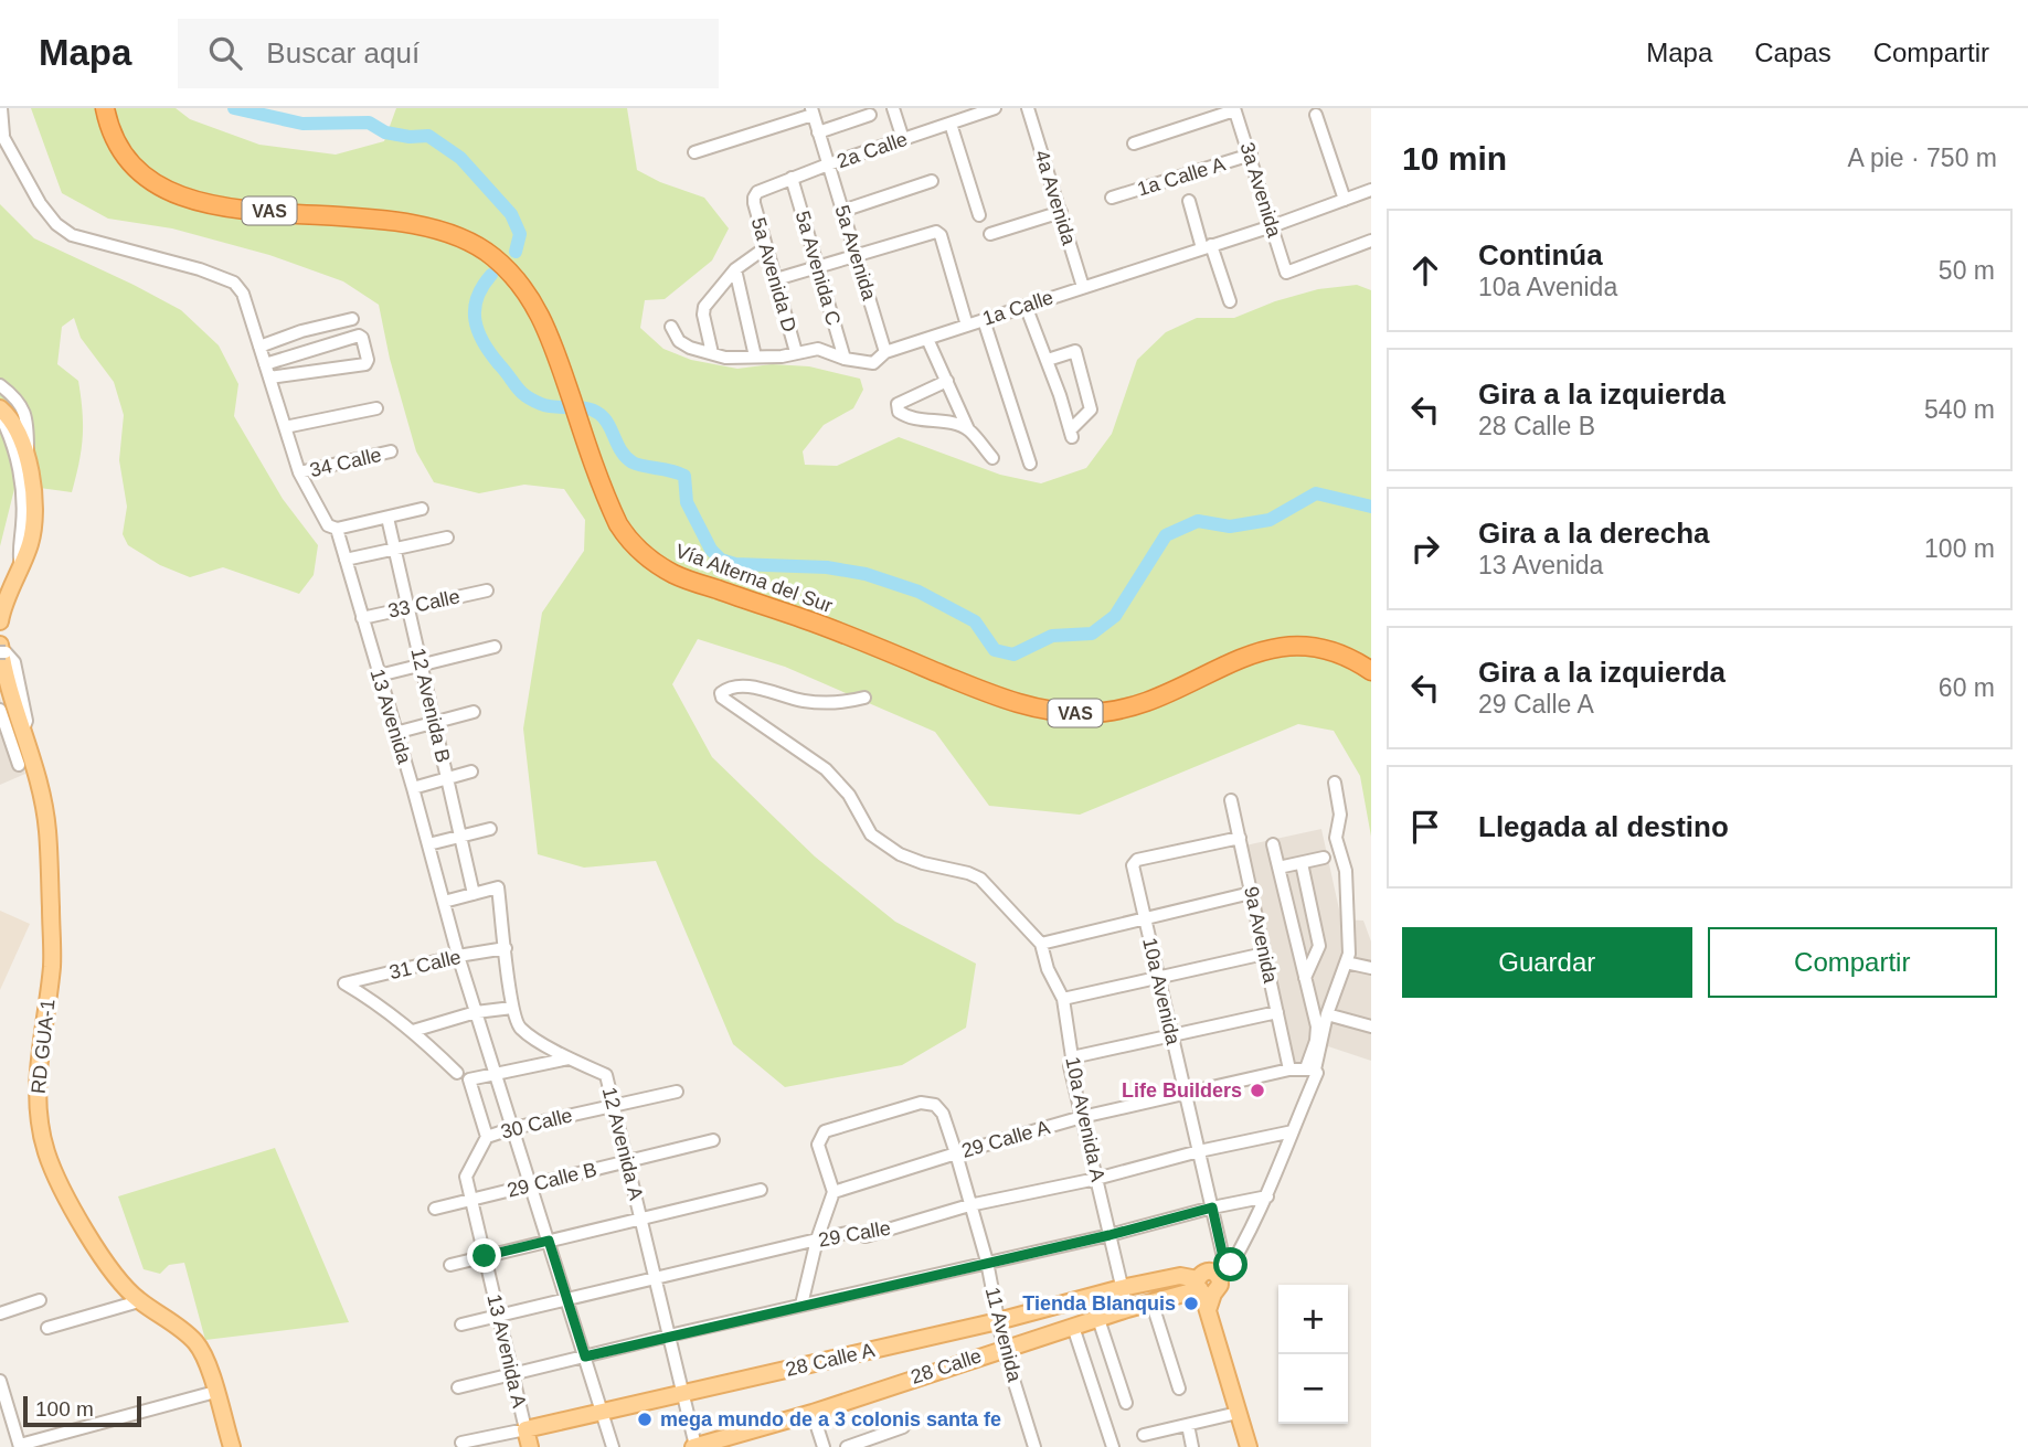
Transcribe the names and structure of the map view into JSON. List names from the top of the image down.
{
  "streets": {
    "highway": ["VAS", "Vía Alterna del Sur"],
    "main road": [
      "RD GUA-1",
      "13 Avenida A",
      "28 Calle A",
      "28 Calle"
    ],
    "street": [
      "2a Calle",
      "1a Calle A",
      "3a Avenida",
      "4a Avenida",
      "5a Avenida",
      "5a Avenida C",
      "5a Avenida D",
      "1a Calle",
      "34 Calle",
      "33 Calle",
      "12 Avenida B",
      "13 Avenida",
      "9a Avenida",
      "31 Calle",
      "10a Avenida",
      "10a Avenida A",
      "30 Calle",
      "29 Calle A",
      "12 Avenida A",
      "29 Calle B",
      "29 Calle",
      "11 Avenida"
    ]
  },
  "crossings": [
    ["2a Calle", "5a Avenida"],
    ["2a Calle", "5a Avenida C"],
    ["2a Calle", "5a Avenida D"],
    ["1a Calle A", "3a Avenida"],
    ["3a Avenida", "1a Calle"],
    ["4a Avenida", "1a Calle"],
    ["5a Avenida", "1a Calle"],
    ["5a Avenida C", "1a Calle"],
    ["5a Avenida D", "1a Calle"],
    ["34 Calle", "13 Avenida"],
    ["33 Calle", "12 Avenida B"],
    ["33 Calle", "13 Avenida"],
    ["12 Avenida B", "12 Avenida A"],
    ["13 Avenida", "31 Calle"],
    ["13 Avenida", "30 Calle"],
    ["13 Avenida", "29 Calle B"],
    ["13 Avenida", "29 Calle"],
    ["13 Avenida", "28 Calle A"],
    ["9a Avenida", "10a Avenida"],
    ["9a Avenida", "29 Calle A"],
    ["31 Calle", "12 Avenida A"],
    ["10a Avenida", "29 Calle A"],
    ["10a Avenida", "29 Calle"],
    ["10a Avenida A", "29 Calle A"],
    ["10a Avenida A", "29 Calle"],
    ["10a Avenida A", "28 Calle A"],
    ["10a Avenida A", "28 Calle"],
    ["30 Calle", "12 Avenida A"],
    ["30 Calle", "13 Avenida A"],
    ["29 Calle A", "11 Avenida"],
    ["12 Avenida A", "29 Calle B"],
    ["12 Avenida A", "29 Calle"],
    ["12 Avenida A", "28 Calle A"],
    ["12 Avenida A", "28 Calle"],
    ["29 Calle B", "13 Avenida A"],
    ["29 Calle", "11 Avenida"],
    ["29 Calle", "13 Avenida A"],
    ["11 Avenida", "28 Calle A"],
    ["11 Avenida", "28 Calle"],
    ["13 Avenida A", "28 Calle A"],
    ["28 Calle A", "28 Calle"]
  ],
  "places": ["Life Builders", "Tienda Blanquis", "mega mundo de a 3 colonis santa fe"],
  "scale_bar": "100 m",
  "page": {
    "header": "Mapa",
    "search": "Buscar aquí",
    "nav": ["Mapa", "Capas", "Compartir"],
    "heading": ["10 min", "A pie · 750 m"],
    "list": [
      ["Continúa", "10a Avenida", "50 m"],
      ["Gira a la izquierda", "28 Calle B", "540 m"],
      ["Gira a la derecha", "13 Avenida", "100 m"],
      ["Gira a la izquierda", "29 Calle A", "60 m"],
      "Llegada al destino"
    ],
    "buttons": ["Guardar", "Compartir"],
    "map_buttons": ["+", "−"],
    "scale": "100 m"
  }
}
